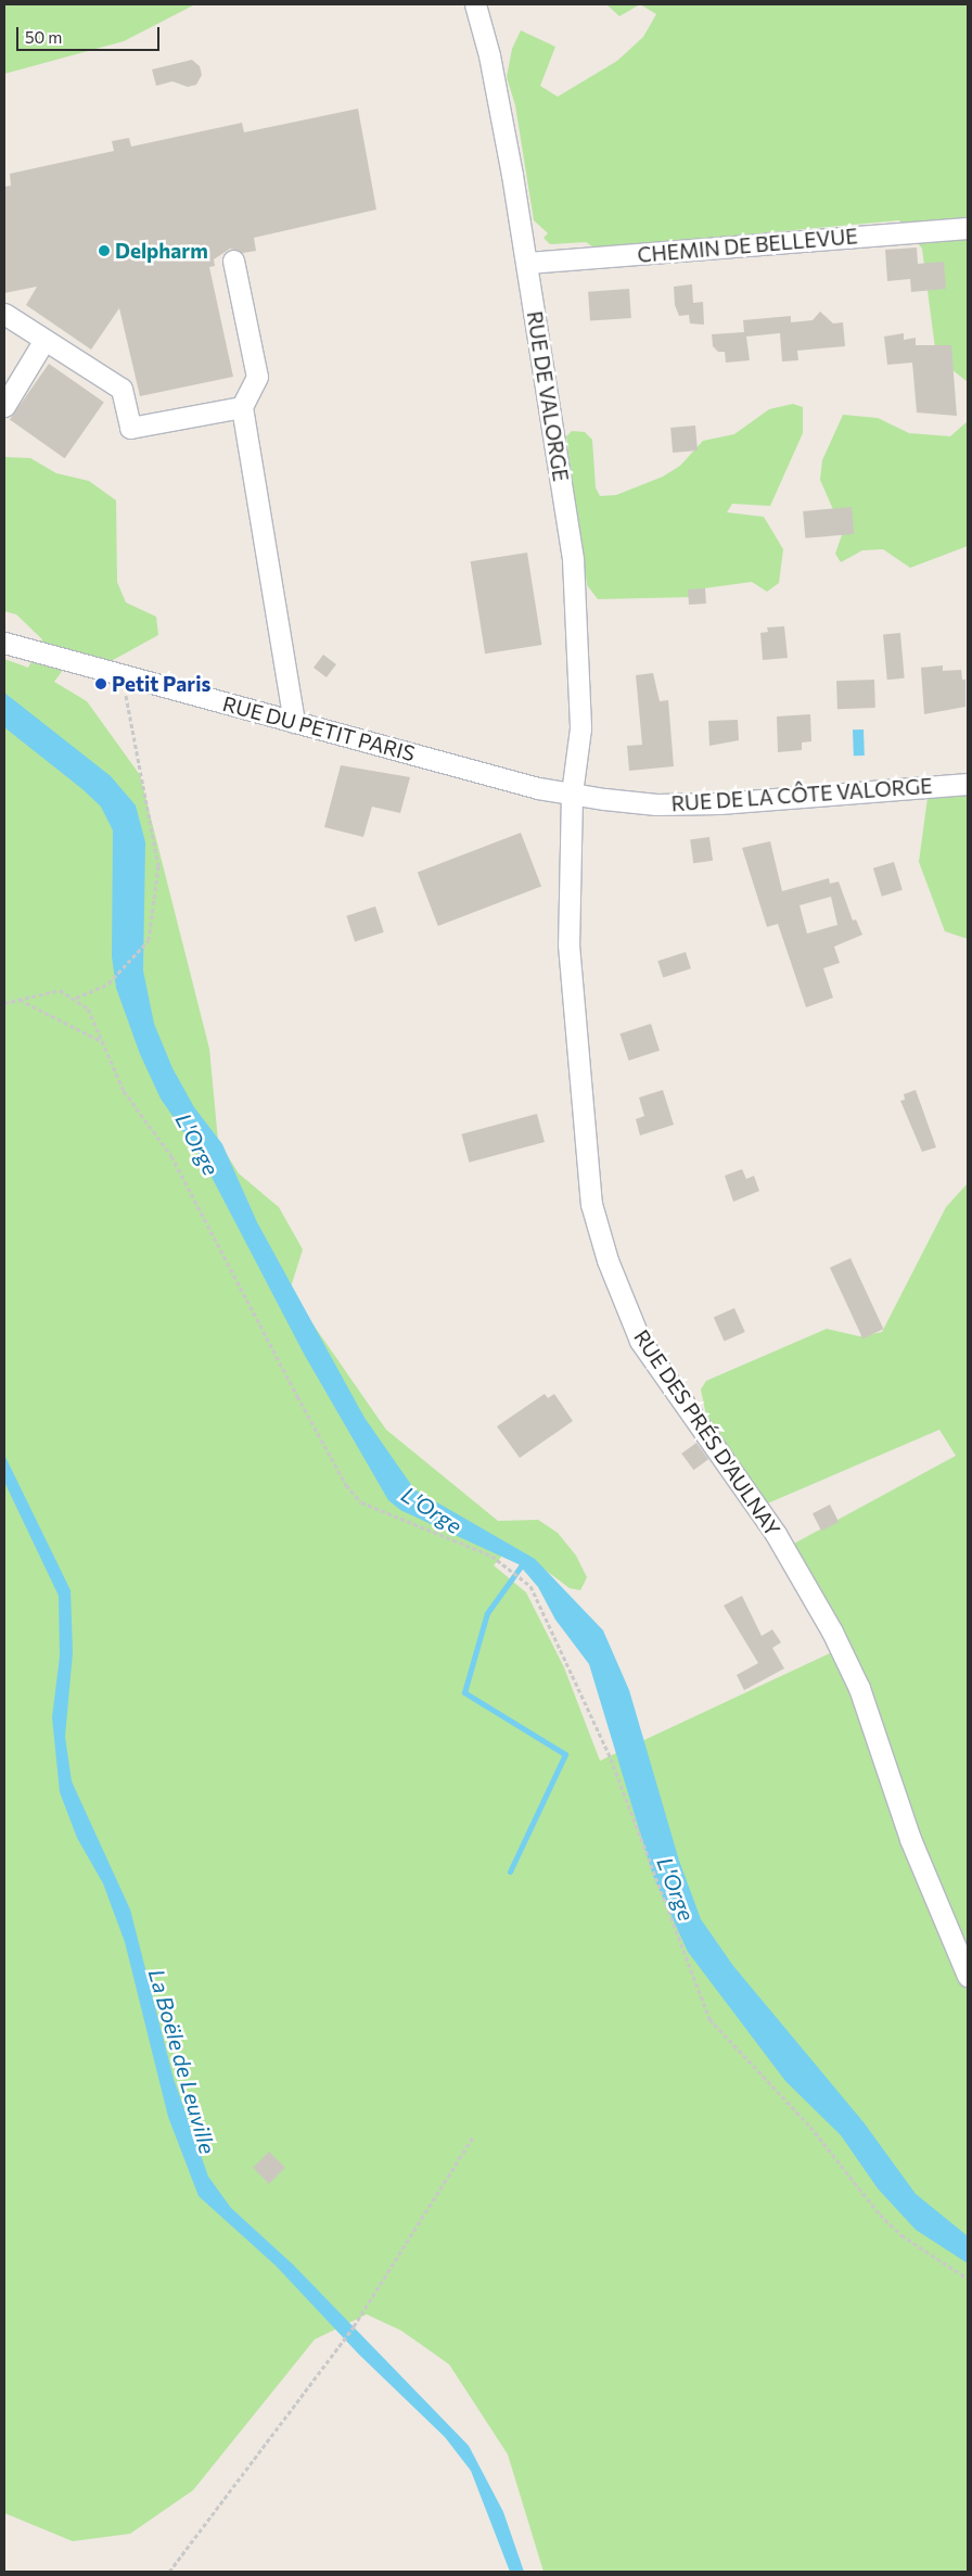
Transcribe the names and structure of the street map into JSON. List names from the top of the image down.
{
  "streets": {
    "street": [
      "CHEMIN DE BELLEVUE",
      "RUE DE VALORGE",
      "RUE DU PETIT PARIS",
      "RUE DE LA CÔTE VALORGE",
      "RUE DES PRÉS D'AULNAY"
    ]
  },
  "crossings": [
    ["CHEMIN DE BELLEVUE", "RUE DE VALORGE"],
    ["RUE DE VALORGE", "RUE DU PETIT PARIS"],
    ["RUE DE VALORGE", "RUE DE LA CÔTE VALORGE"],
    ["RUE DE VALORGE", "RUE DES PRÉS D'AULNAY"],
    ["RUE DU PETIT PARIS", "RUE DE LA CÔTE VALORGE"],
    ["RUE DU PETIT PARIS", "RUE DES PRÉS D'AULNAY"],
    ["RUE DE LA CÔTE VALORGE", "RUE DES PRÉS D'AULNAY"]
  ],
  "water": ["L'Orge", "La Boële de Leuville"],
  "places": ["Delpharm", "Petit Paris"],
  "scale_bar": "50 m"
}
